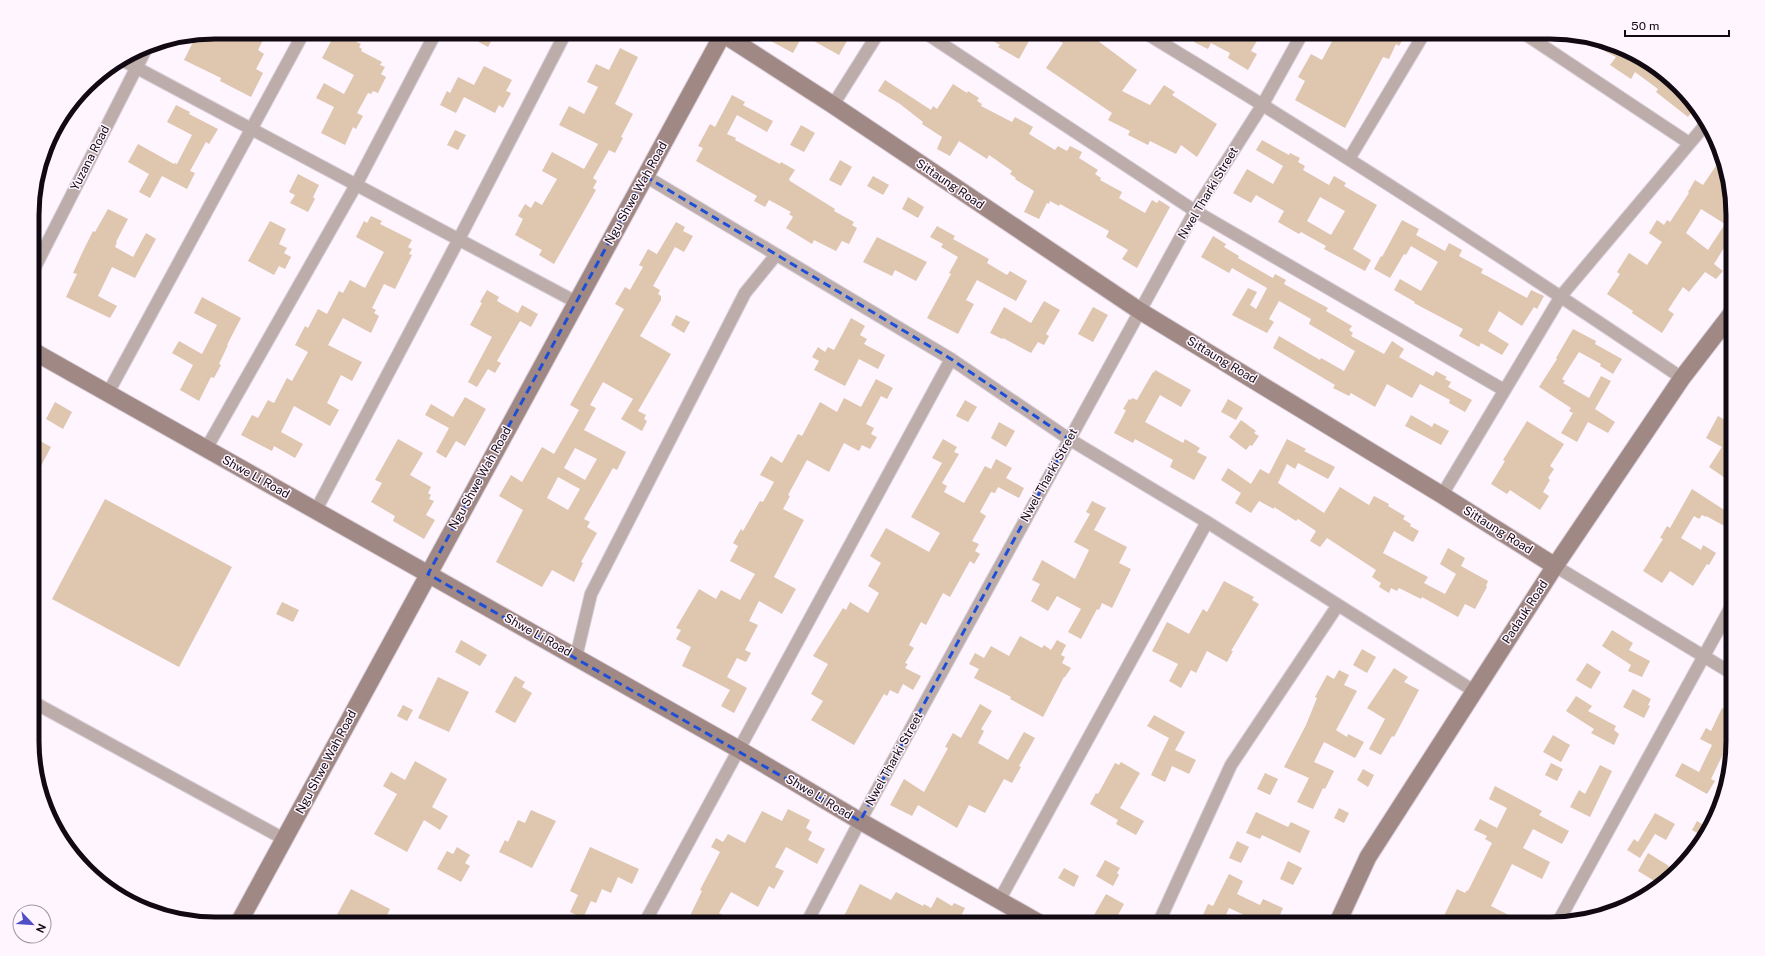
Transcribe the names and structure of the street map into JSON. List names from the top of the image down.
{
  "streets": {
    "street": [
      "Yuzana Road",
      "Sittaung Road",
      "Ngu Shwe Wah Road",
      "Nwel Tharki Street",
      "Shwe Li Road",
      "Padauk Road"
    ]
  },
  "crossings": [
    ["Sittaung Road", "Nwel Tharki Street"],
    ["Sittaung Road", "Padauk Road"],
    ["Ngu Shwe Wah Road", "Shwe Li Road"],
    ["Nwel Tharki Street", "Shwe Li Road"]
  ],
  "scale_bar": "50 m",
  "north": "bottom right"
}
